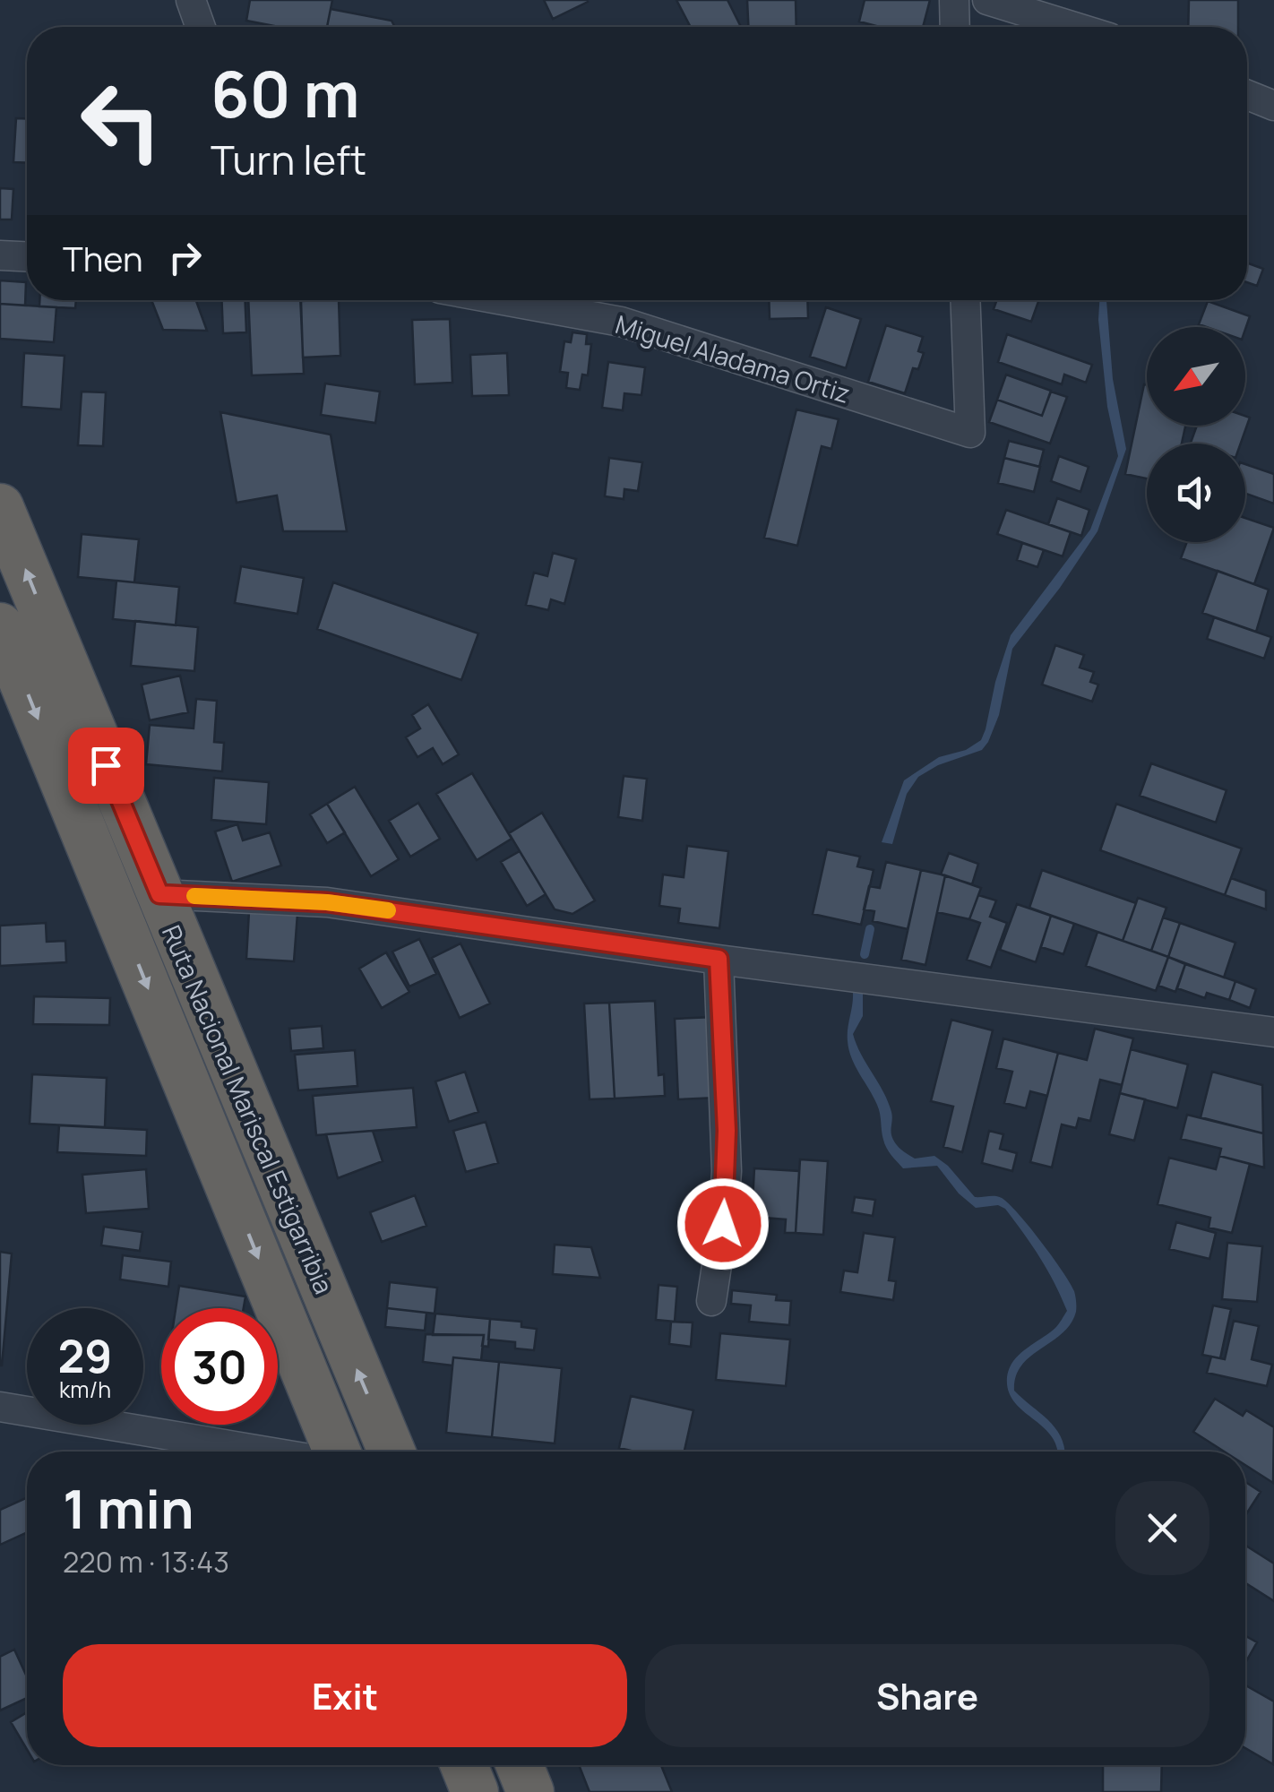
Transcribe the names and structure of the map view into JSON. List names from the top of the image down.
{
  "streets": {
    "highway": ["Ruta Nacional Mariscal Estigarribia"],
    "street": ["Miguel Aladama Ortiz"]
  },
  "north": "bottom left",
  "page": {
    "turn": ["60 m", "Turn left"],
    "then": "Then",
    "speed": "29 km/h",
    "limit": "30",
    "heading": ["1 min", "220 m · 13:43"],
    "buttons": ["Exit", "Share"]
  }
}
